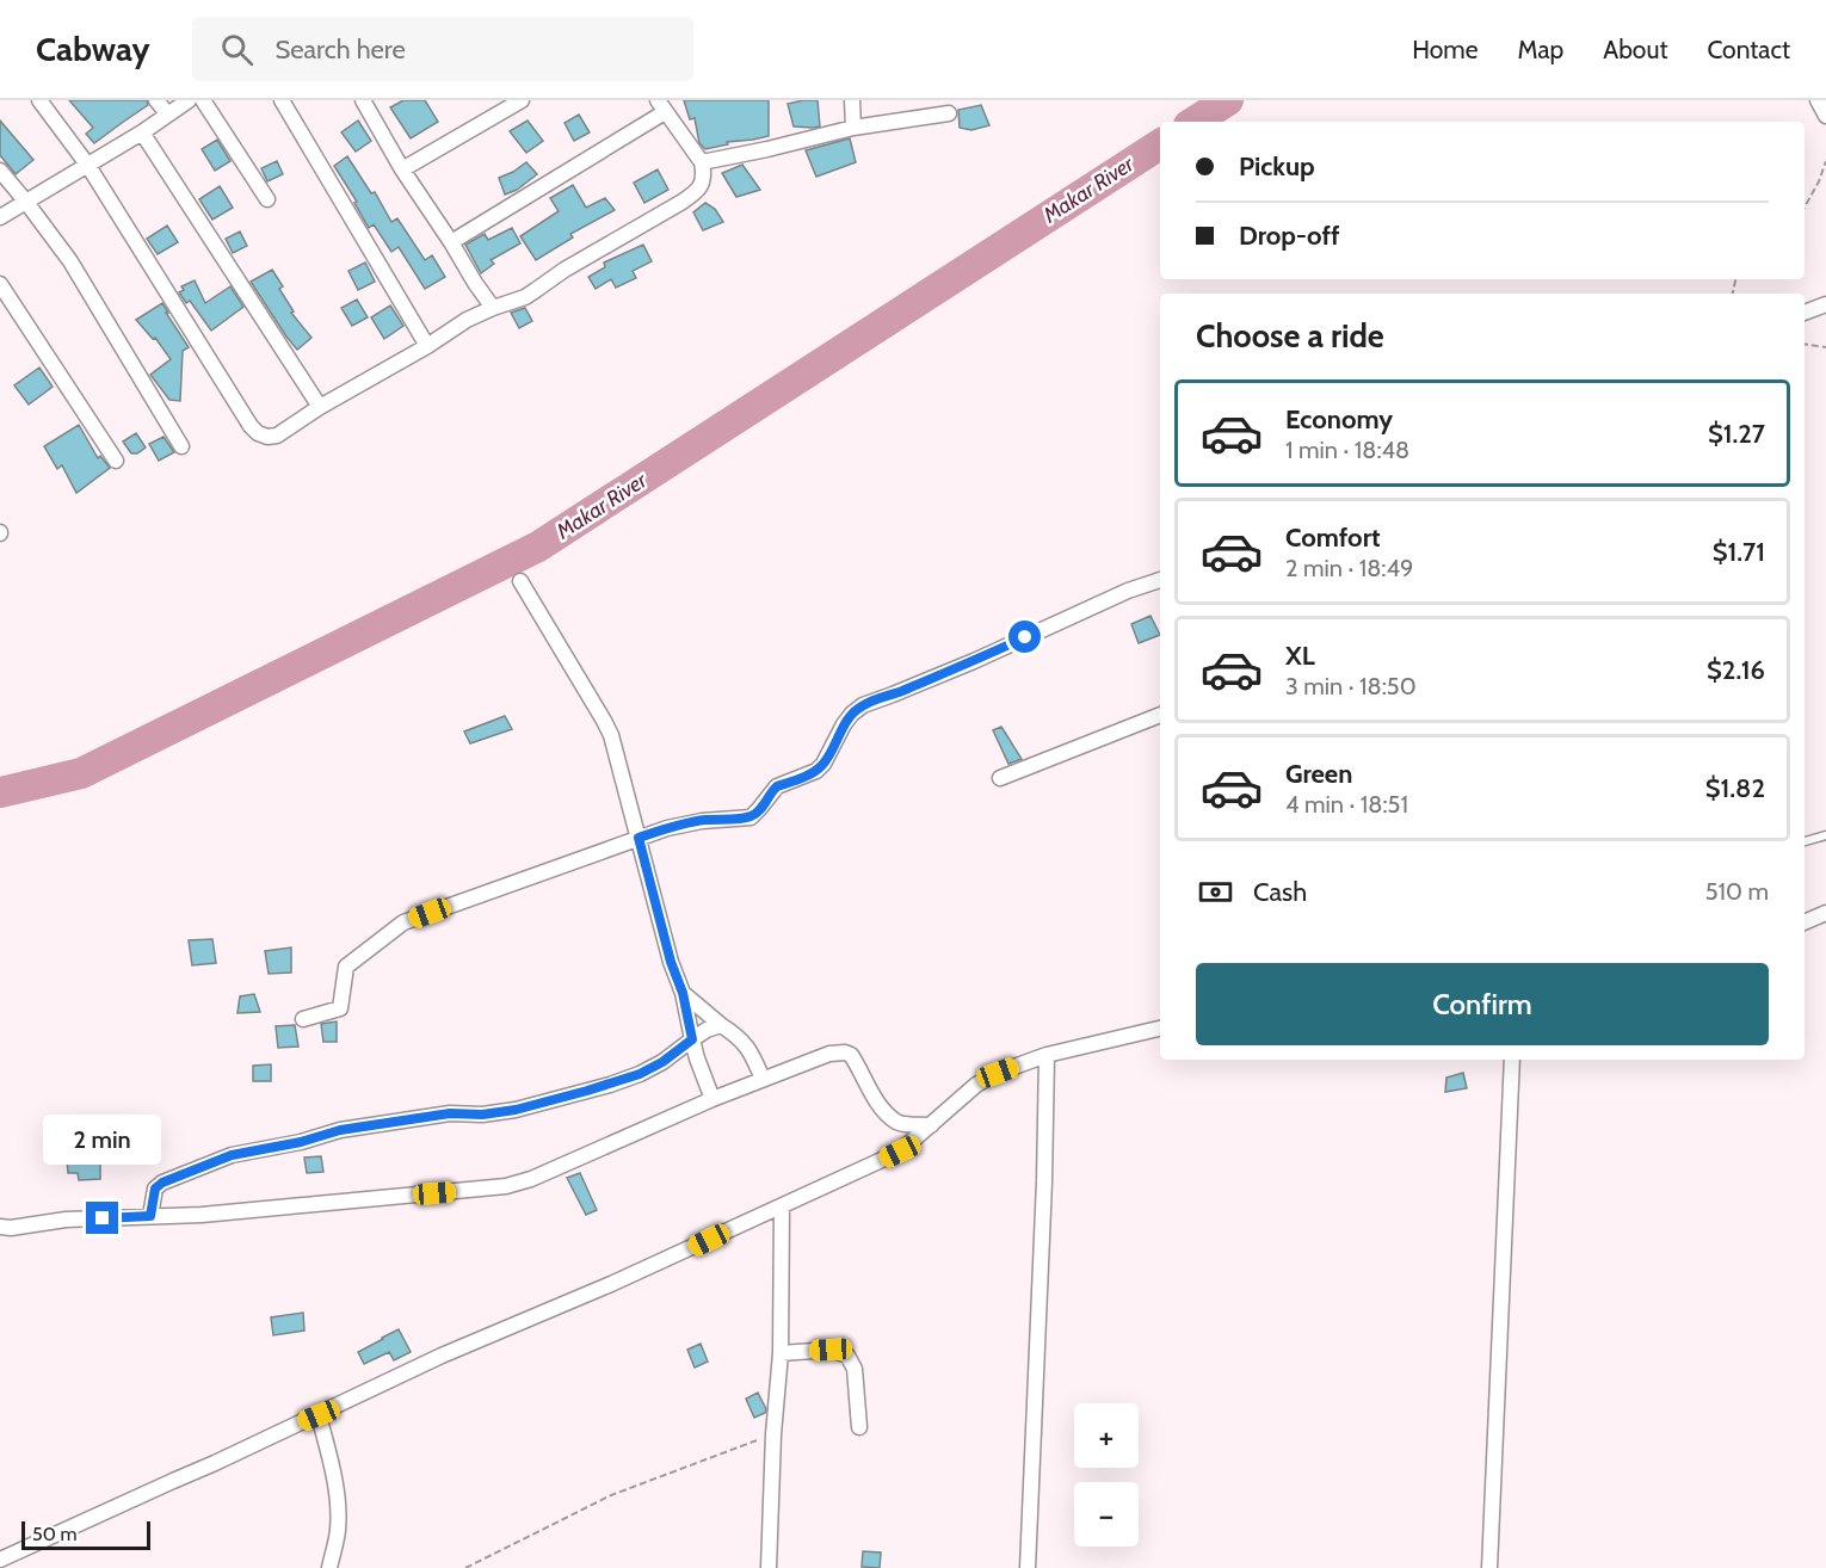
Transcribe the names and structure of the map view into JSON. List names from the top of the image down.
{
  "water": ["Makar River"],
  "scale_bar": "50 m",
  "page": {
    "header": "Cabway",
    "search": "Search here",
    "nav": [
      "Home",
      "Map",
      "About",
      "Contact"
    ],
    "banner": ["Pickup", "Drop-off"],
    "heading": "Choose a ride",
    "list": [
      {
        "name": "Economy",
        "note": "1 min · 18:48",
        "value": "$1.27"
      },
      {
        "name": "Comfort",
        "note": "2 min · 18:49",
        "value": "$1.71"
      },
      {
        "name": "XL",
        "note": "3 min · 18:50",
        "value": "$2.16"
      },
      {
        "name": "Green",
        "note": "4 min · 18:51",
        "value": "$1.82"
      }
    ],
    "pay": ["Cash", "510 m"],
    "buttons": "Confirm",
    "bubble": "2 min",
    "map_buttons": ["+", "−"],
    "scale": "50 m"
  }
}
